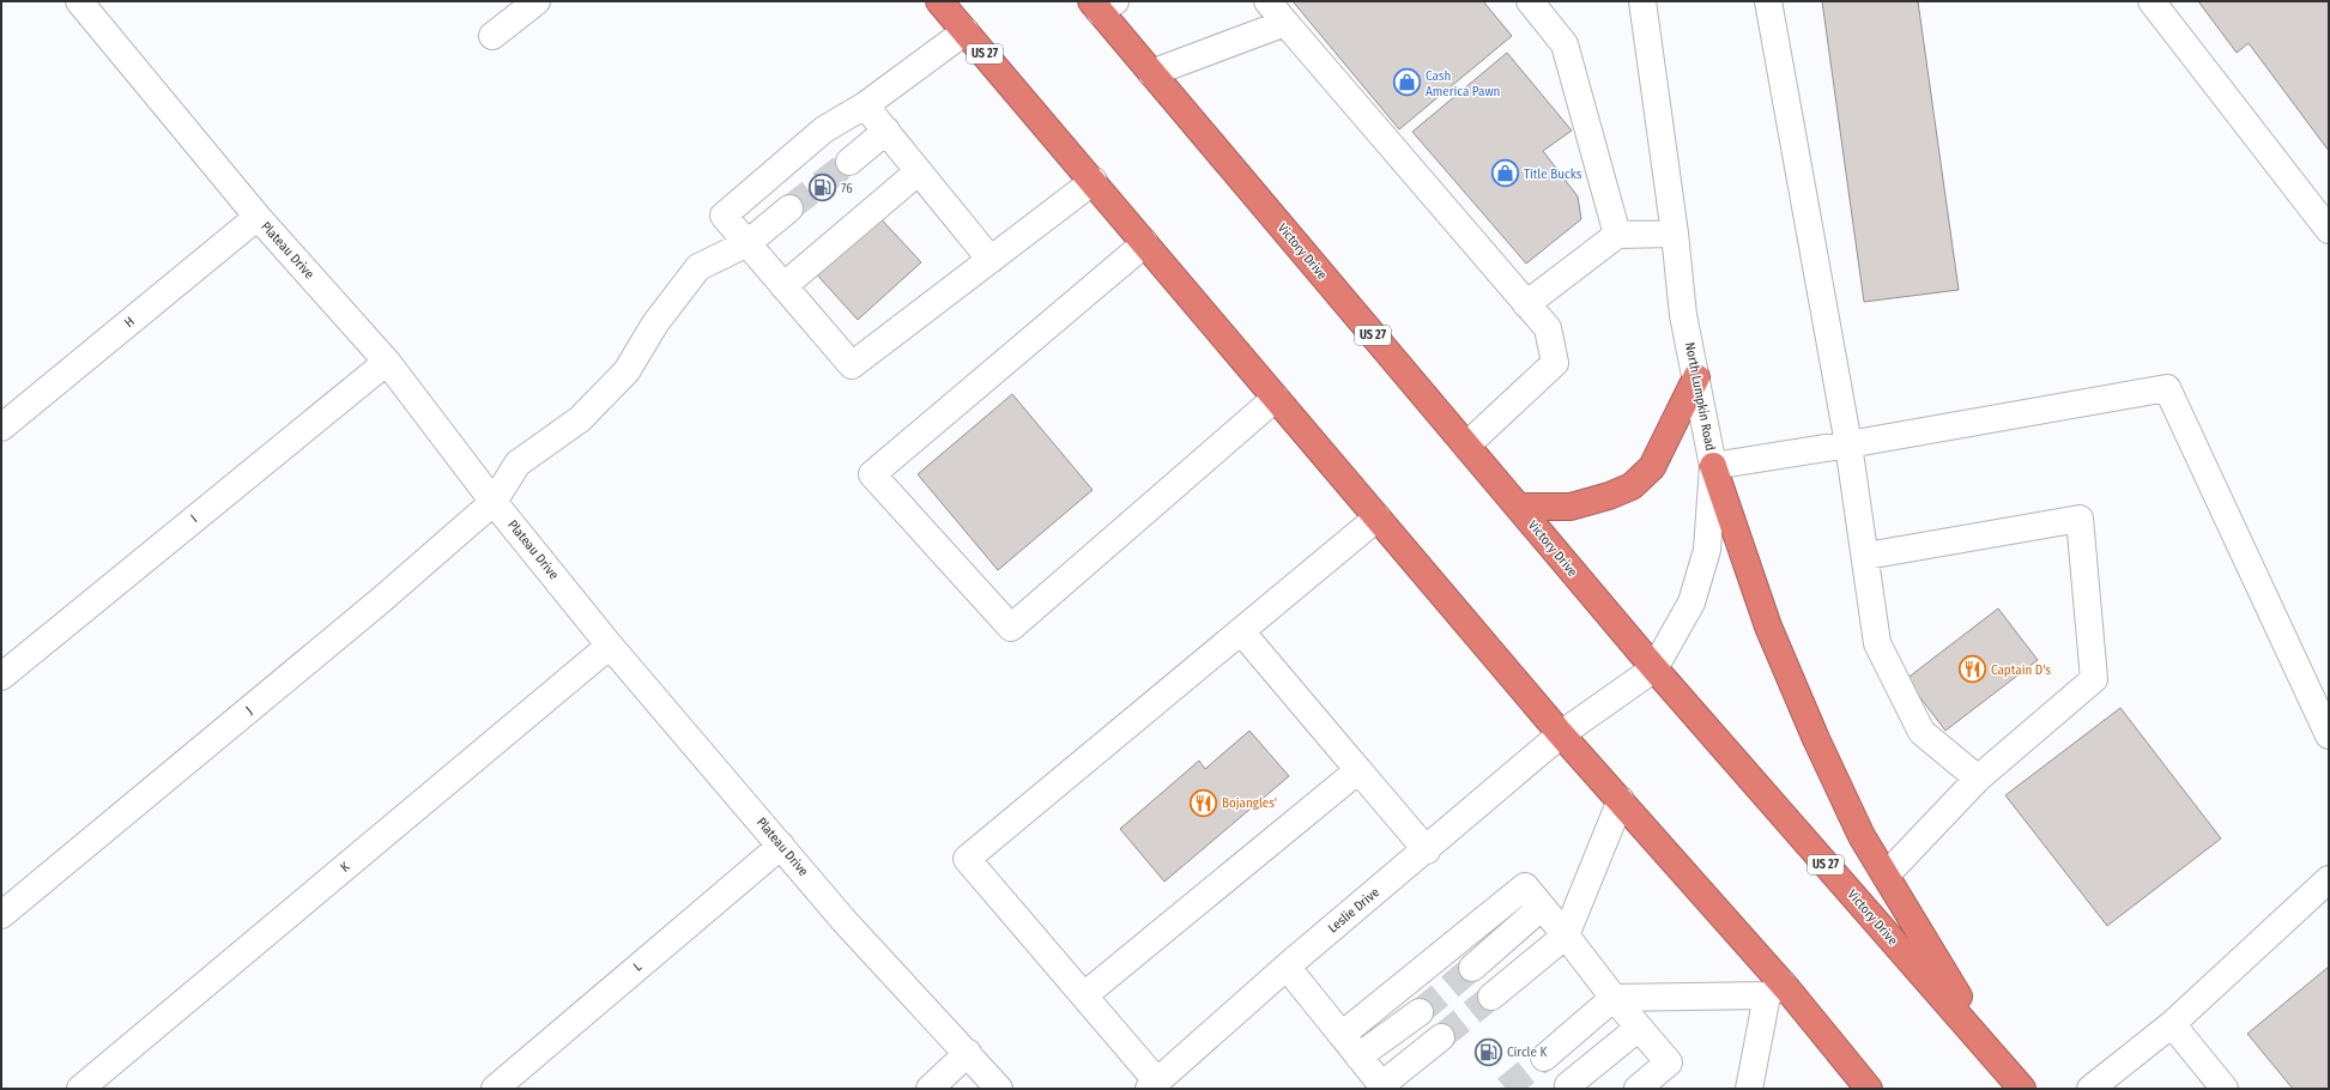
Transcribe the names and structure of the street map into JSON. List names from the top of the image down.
{
  "streets": {
    "highway": ["US 27", "Victory Drive"],
    "street": [
      "Plateau Drive",
      "H",
      "North Lumpkin Road",
      "I",
      "J",
      "K",
      "Leslie Drive",
      "L"
    ]
  },
  "crossings": [
    ["US 27", "North Lumpkin Road"],
    ["US 27", "Leslie Drive"],
    ["Plateau Drive", "H"],
    ["Plateau Drive", "I"],
    ["Plateau Drive", "J"],
    ["Plateau Drive", "K"],
    ["Plateau Drive", "L"],
    ["Victory Drive", "North Lumpkin Road"],
    ["North Lumpkin Road", "Leslie Drive"]
  ],
  "places": {
    "shop": ["Cash America Pawn", "Title Bucks"],
    "fuel station": ["76", "Circle K"],
    "restaurant": ["Captain D's", "Bojangles'"]
  }
}
